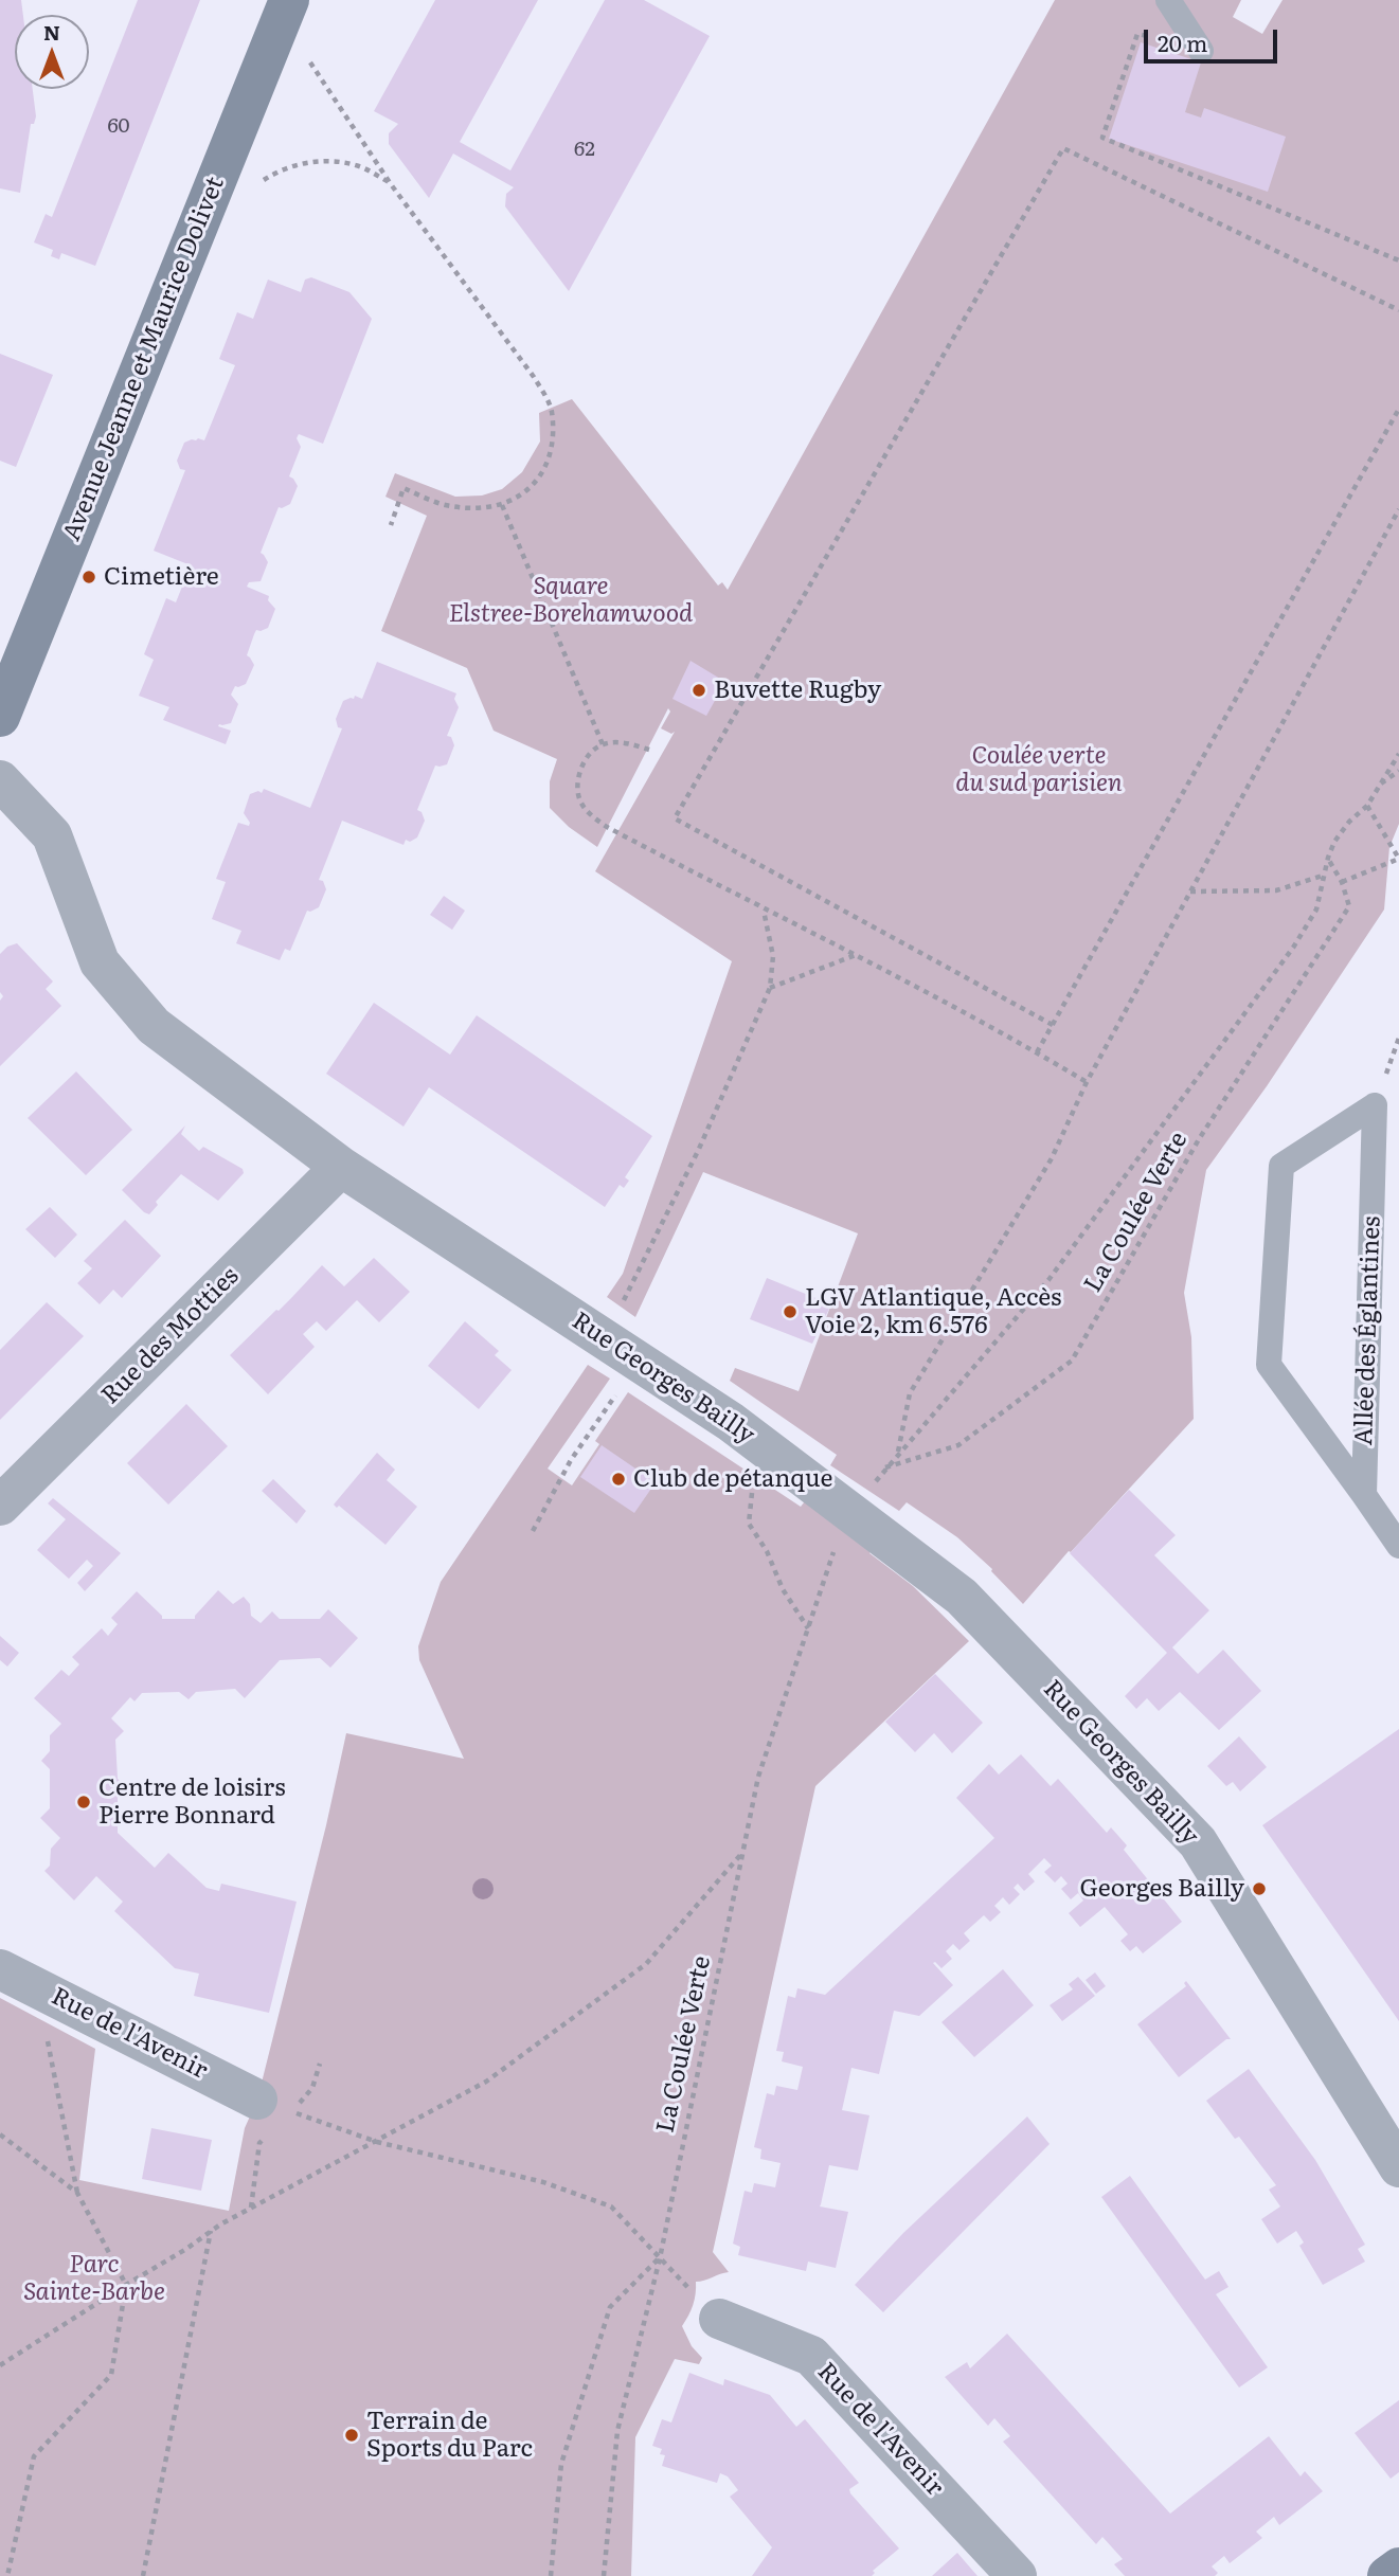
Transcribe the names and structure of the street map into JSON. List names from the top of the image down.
{
  "streets": {
    "main road": ["Avenue Jeanne et Maurice Dolivet"],
    "street": ["Rue des Motties", "Rue Georges Bailly", "Rue de l'Avenir"],
    "lane": ["Allée des Églantines"],
    "path": ["La Coulée Verte"]
  },
  "crossings": [
    ["Rue des Motties", "Rue Georges Bailly"]
  ],
  "parks": ["Square Elstree-Borehamwood", "Coulée verte du sud parisien", "Parc Sainte-Barbe"],
  "places": [
    "Cimetière",
    "Buvette Rugby",
    "LGV Atlantique, Accès Voie 2, km 6.576",
    "Club de pétanque",
    "Centre de loisirs Pierre Bonnard",
    "Georges Bailly",
    "Terrain de Sports du Parc"
  ],
  "house_numbers": ["60", "62"],
  "scale_bar": "20 m",
  "north": "top"
}
